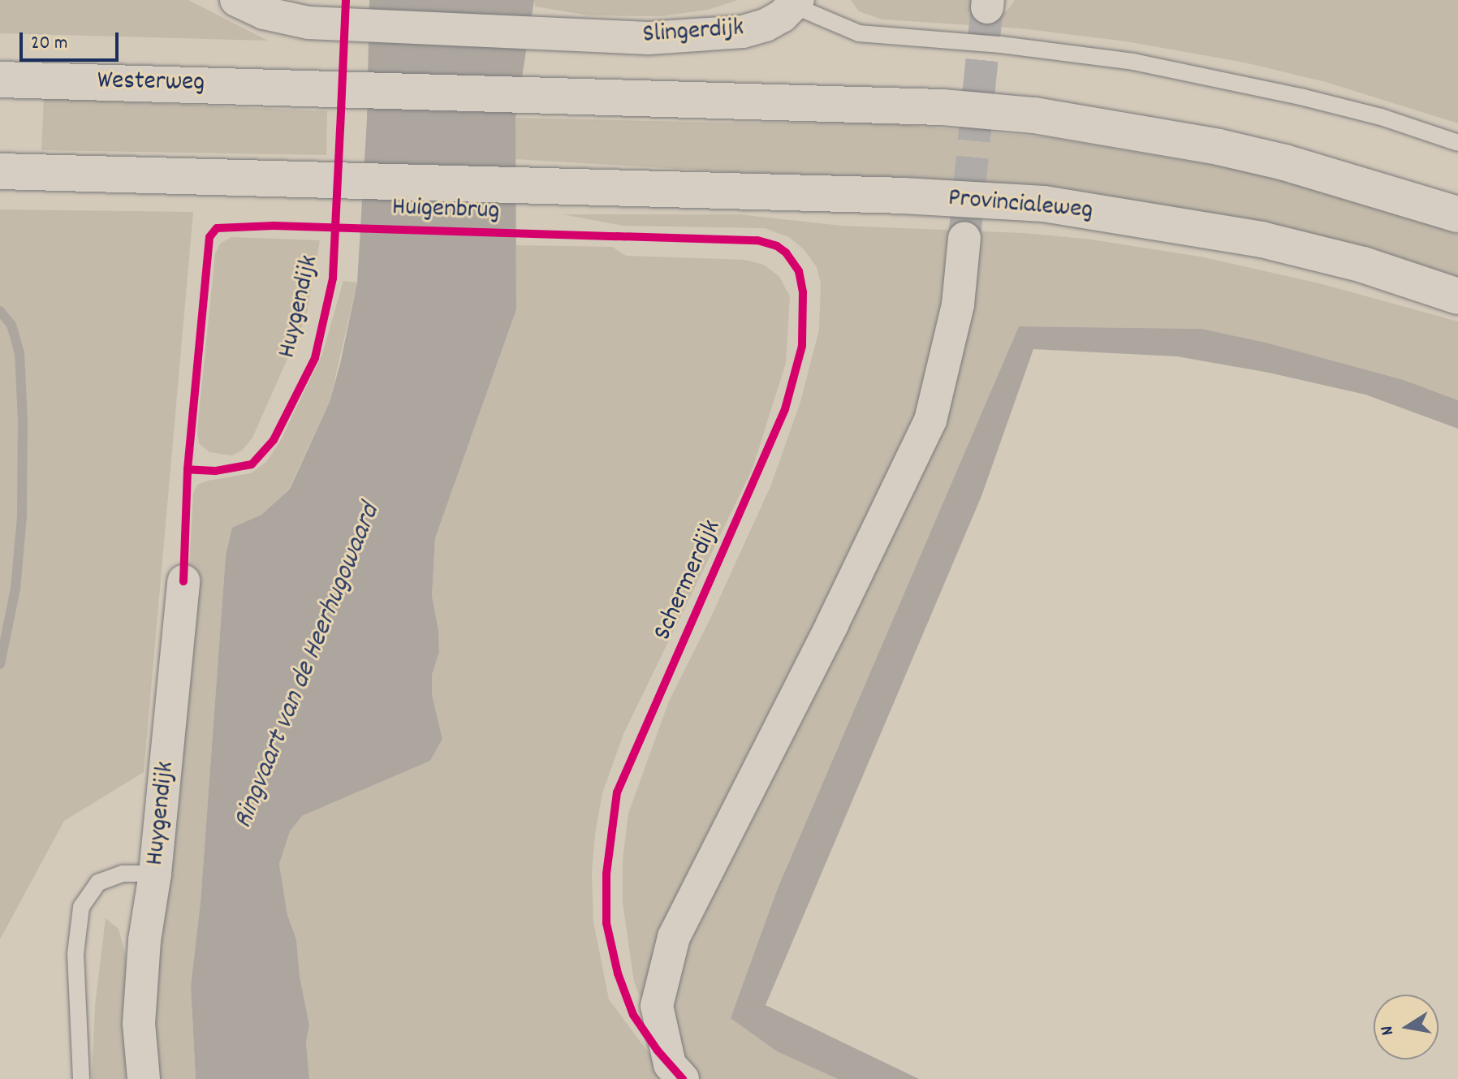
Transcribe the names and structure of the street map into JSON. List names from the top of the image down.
{
  "streets": {
    "highway": ["Westerweg", "Provincialeweg", "Huigenbrug"],
    "street": ["Slingerdijk", "Huygendijk"],
    "cycle path": ["Schermerdijk"]
  },
  "crossings": [
    ["Provincialeweg", "Huigenbrug"]
  ],
  "water": ["Ringvaart van de Heerhugowaard"],
  "scale_bar": "20 m",
  "north": "left"
}
